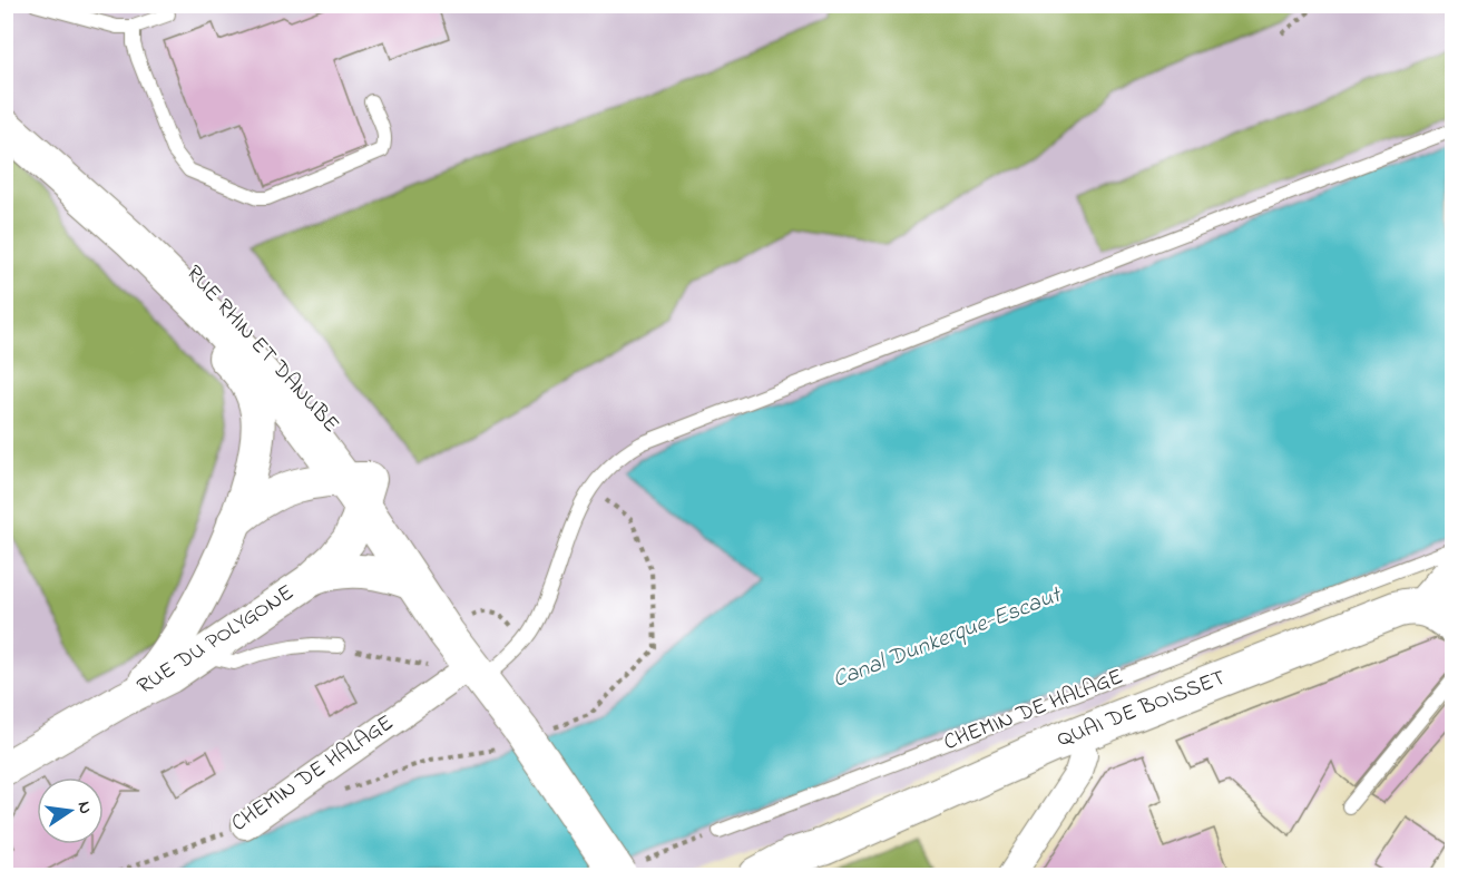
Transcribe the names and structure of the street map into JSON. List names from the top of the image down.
{
  "streets": {
    "main road": ["RUE RHIN ET DANUBE", "QUAI DE BOISSET"],
    "street": ["RUE DU POLYGONE", "CHEMIN DE HALAGE"]
  },
  "crossings": [
    ["RUE RHIN ET DANUBE", "RUE DU POLYGONE"],
    ["RUE RHIN ET DANUBE", "CHEMIN DE HALAGE"]
  ],
  "water": ["Canal Dunkerque-Escaut"],
  "north": "right"
}
